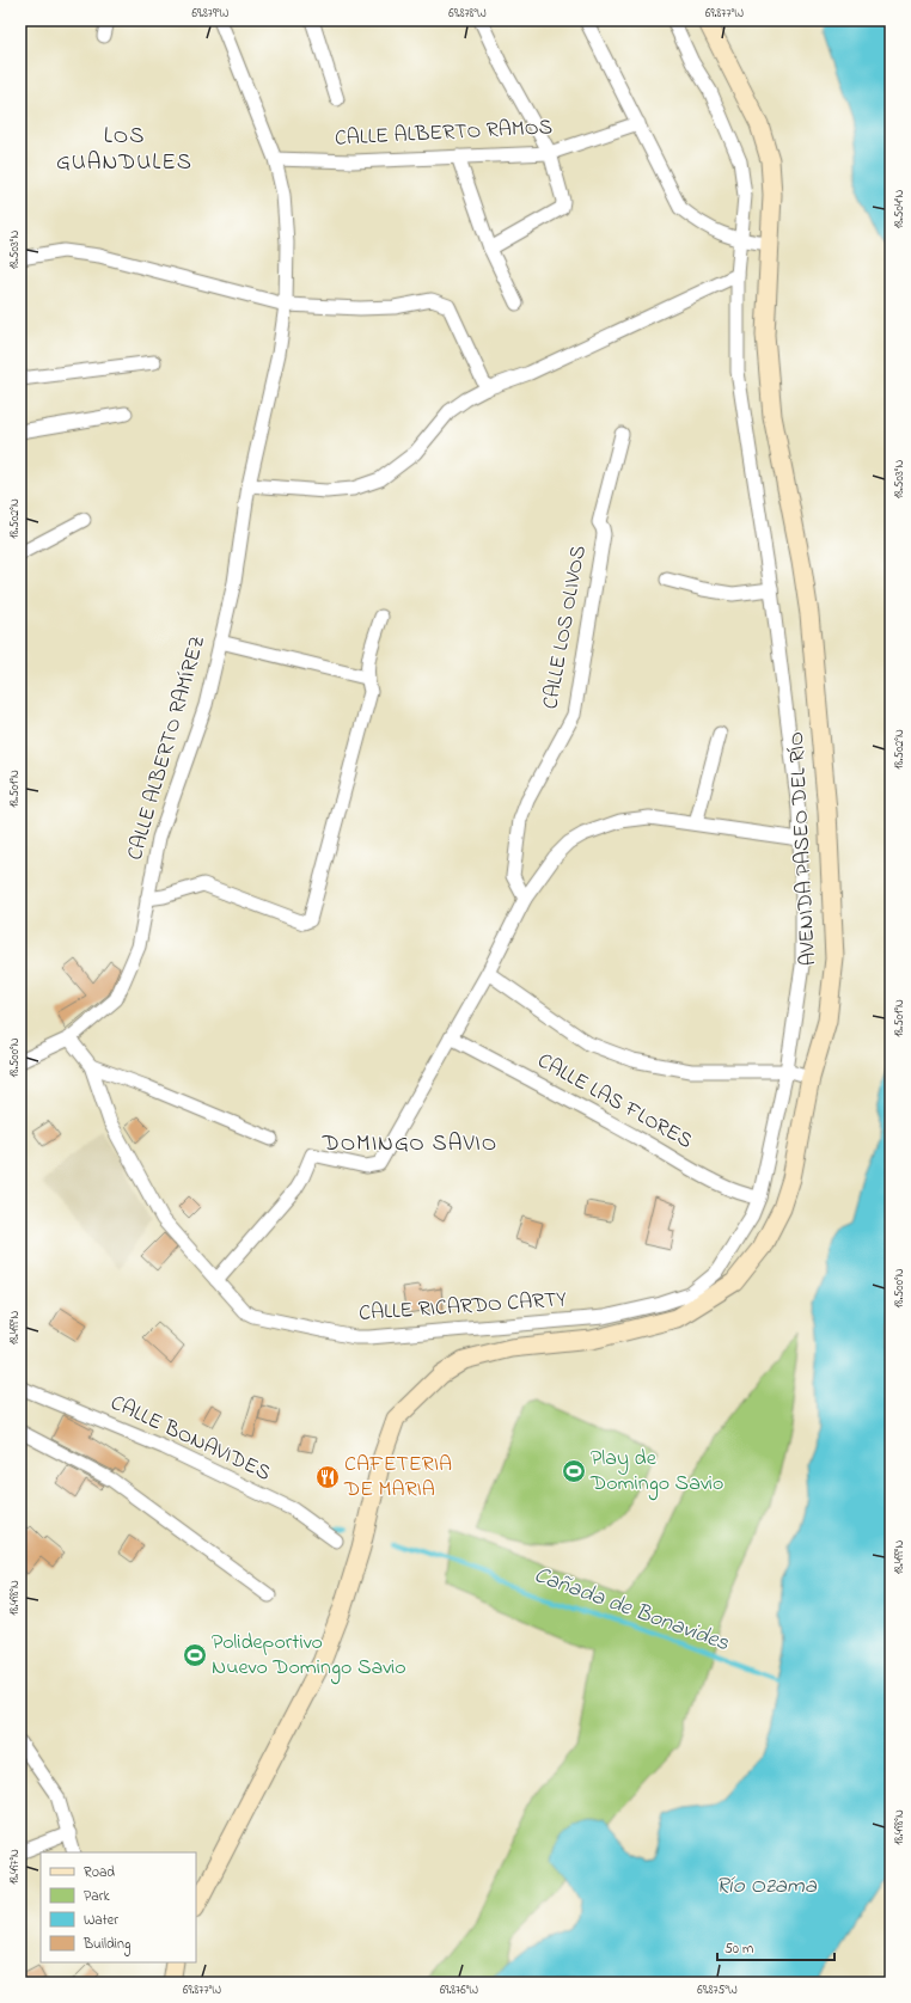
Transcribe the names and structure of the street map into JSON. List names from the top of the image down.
{
  "streets": {
    "street": [
      "CALLE ALBERTO RAMOS",
      "CALLE LOS OLIVOS",
      "CALLE ALBERTO RAMÍREZ",
      "AVENIDA PASEO DEL RÍO",
      "CALLE LAS FLORES",
      "CALLE RICARDO CARTY",
      "CALLE BONAVIDES"
    ]
  },
  "crossings": [
    ["CALLE ALBERTO RAMOS", "CALLE ALBERTO RAMÍREZ"],
    ["CALLE ALBERTO RAMÍREZ", "CALLE RICARDO CARTY"],
    ["AVENIDA PASEO DEL RÍO", "CALLE LAS FLORES"],
    ["AVENIDA PASEO DEL RÍO", "CALLE RICARDO CARTY"],
    ["CALLE LAS FLORES", "CALLE RICARDO CARTY"]
  ],
  "districts": ["LOS GUANDULES", "DOMINGO SAVIO"],
  "water": ["Cañada de Bonavides", "Río Ozama"],
  "places": {
    "sports": ["Play de Domingo Savio", "Polideportivo Nuevo Domingo Savio"],
    "restaurant": ["CAFETERIA DE MARIA"]
  },
  "legend": [
    "Road",
    "Park",
    "Water",
    "Building"
  ],
  "scale_bar": "50 m",
  "coordinates": [
    "69.879°W",
    "69.878°W",
    "69.877°W",
    "18.504°N",
    "18.503°N",
    "18.502°N",
    "18.501°N",
    "18.500°N",
    "18.499°N",
    "18.498°N",
    "18.497°N",
    "69.876°W",
    "69.875°W"
  ]
}
